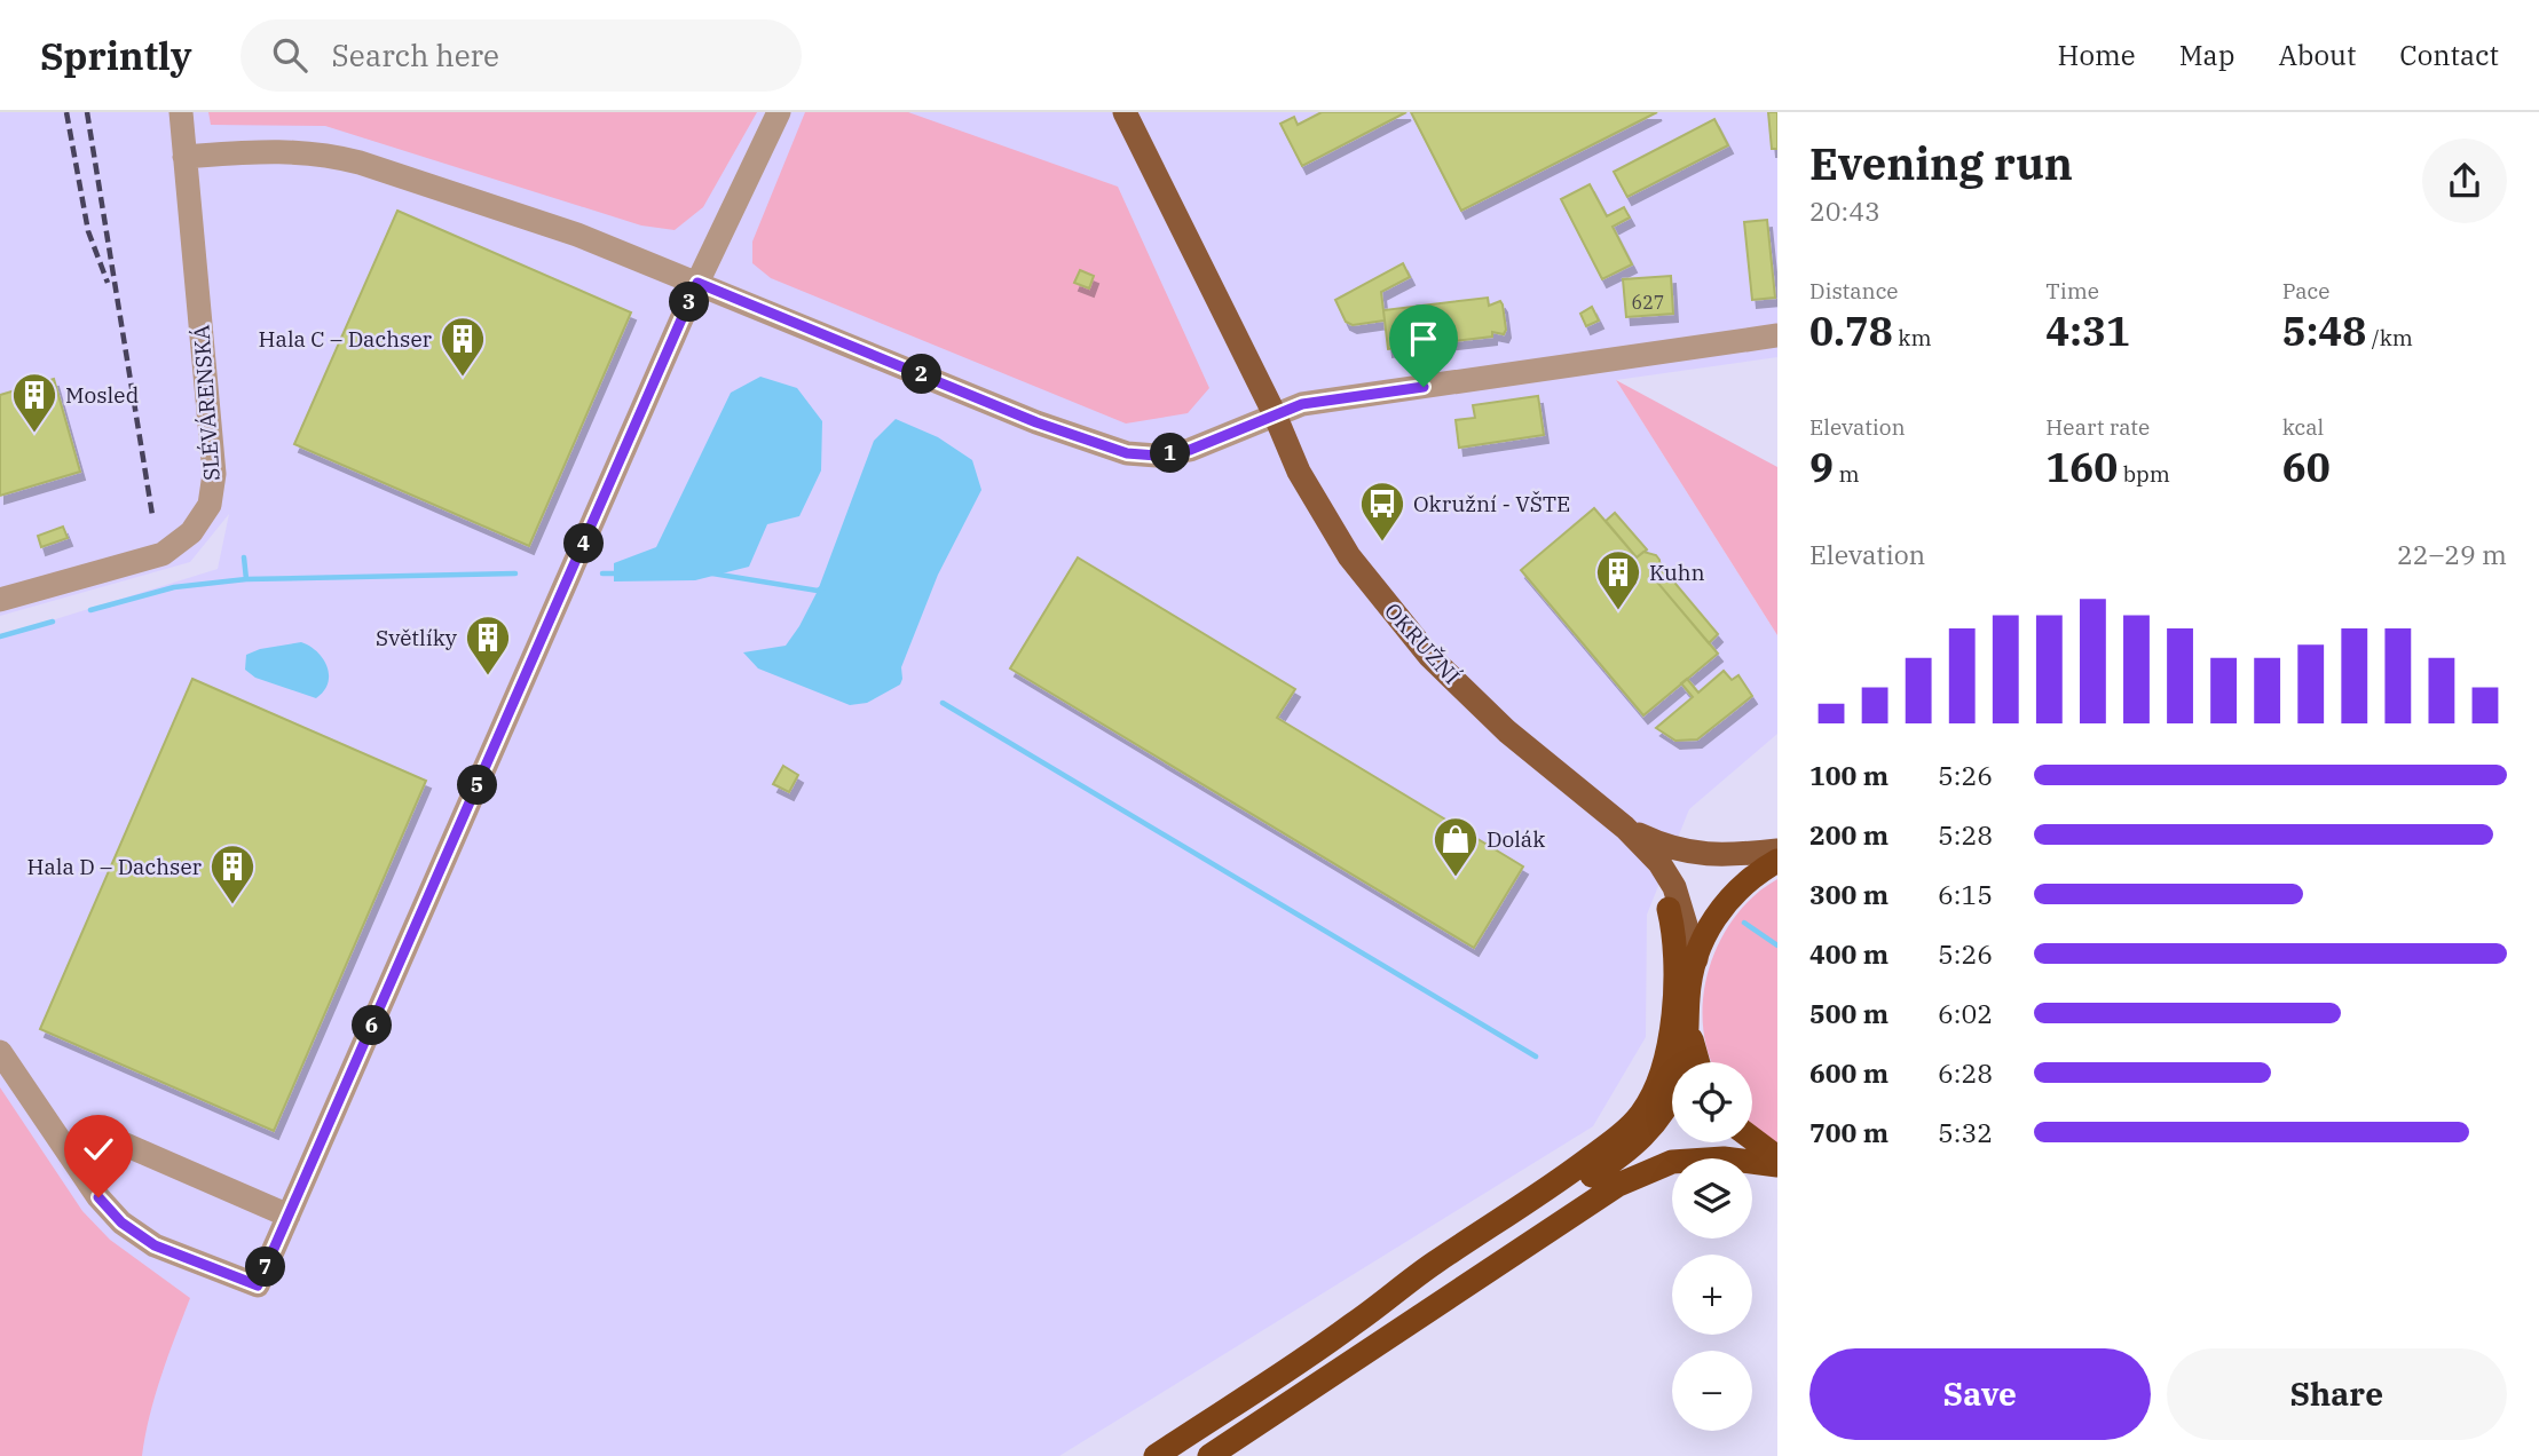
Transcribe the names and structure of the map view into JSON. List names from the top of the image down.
{
  "streets": {
    "main road": ["OKRUŽNÍ"],
    "street": ["SLÉVÁRENSKÁ"]
  },
  "places": {
    "building": [
      "Hala C – Dachser",
      "Mosled",
      "Kuhn",
      "Světlíky",
      "Hala D – Dachser"
    ],
    "bus stop": ["Okružní - VŠTE"],
    "shop": ["Dolák"]
  },
  "house_numbers": ["627"],
  "page": {
    "header": "Sprintly",
    "search": "Search here",
    "nav": [
      "Home",
      "Map",
      "About",
      "Contact"
    ],
    "heading": ["Evening run", "20:43"],
    "stats": [
      ["Distance", "0.78 km"],
      ["Time", "4:31"],
      ["Pace", "5:48 /km"],
      ["Elevation", "9 m"],
      ["Heart rate", "160 bpm"],
      ["kcal", "60"]
    ],
    "pins": [
      "3",
      "2",
      "1",
      "4",
      "5",
      "6",
      "7"
    ],
    "chart": ["Elevation", "22–29 m"],
    "list": [
      {
        "name": "100 m",
        "note": "5:26"
      },
      {
        "name": "200 m",
        "note": "5:28"
      },
      {
        "name": "300 m",
        "note": "6:15"
      },
      {
        "name": "400 m",
        "note": "5:26"
      },
      {
        "name": "500 m",
        "note": "6:02"
      },
      {
        "name": "600 m",
        "note": "6:28"
      },
      {
        "name": "700 m",
        "note": "5:32"
      }
    ],
    "map_buttons": ["+", "−"],
    "buttons": ["Save", "Share"]
  }
}
